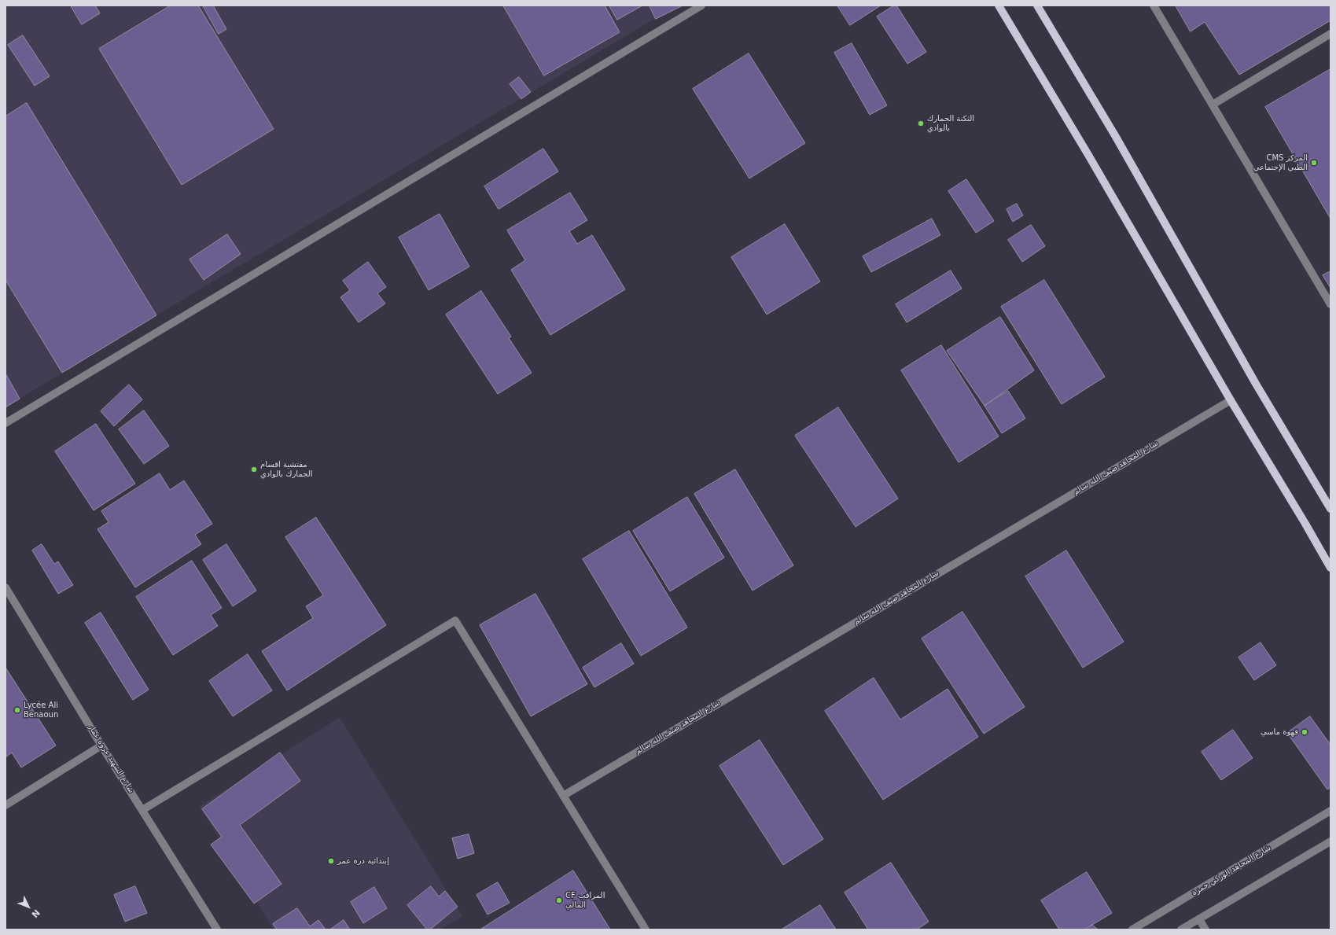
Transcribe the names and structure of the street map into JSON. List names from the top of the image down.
{
  "streets": {
    "street": ["شارع المجاهد ضيف الله سالم", "شارع الشهيد عروة عمار", "شارع المجاهد الوركي حمزة"]
  },
  "places": [
    "الثكنة الجمارك بالوادي",
    "CMS المركز الطبي الإجتماعي",
    "مفتشية اقسام الجمارك بالوادي",
    "Lycée Ali Benaoun",
    "قهوة ماسي",
    "إبتدائية درة عمر",
    "CF المراقب المالي"
  ],
  "north": "bottom right"
}
